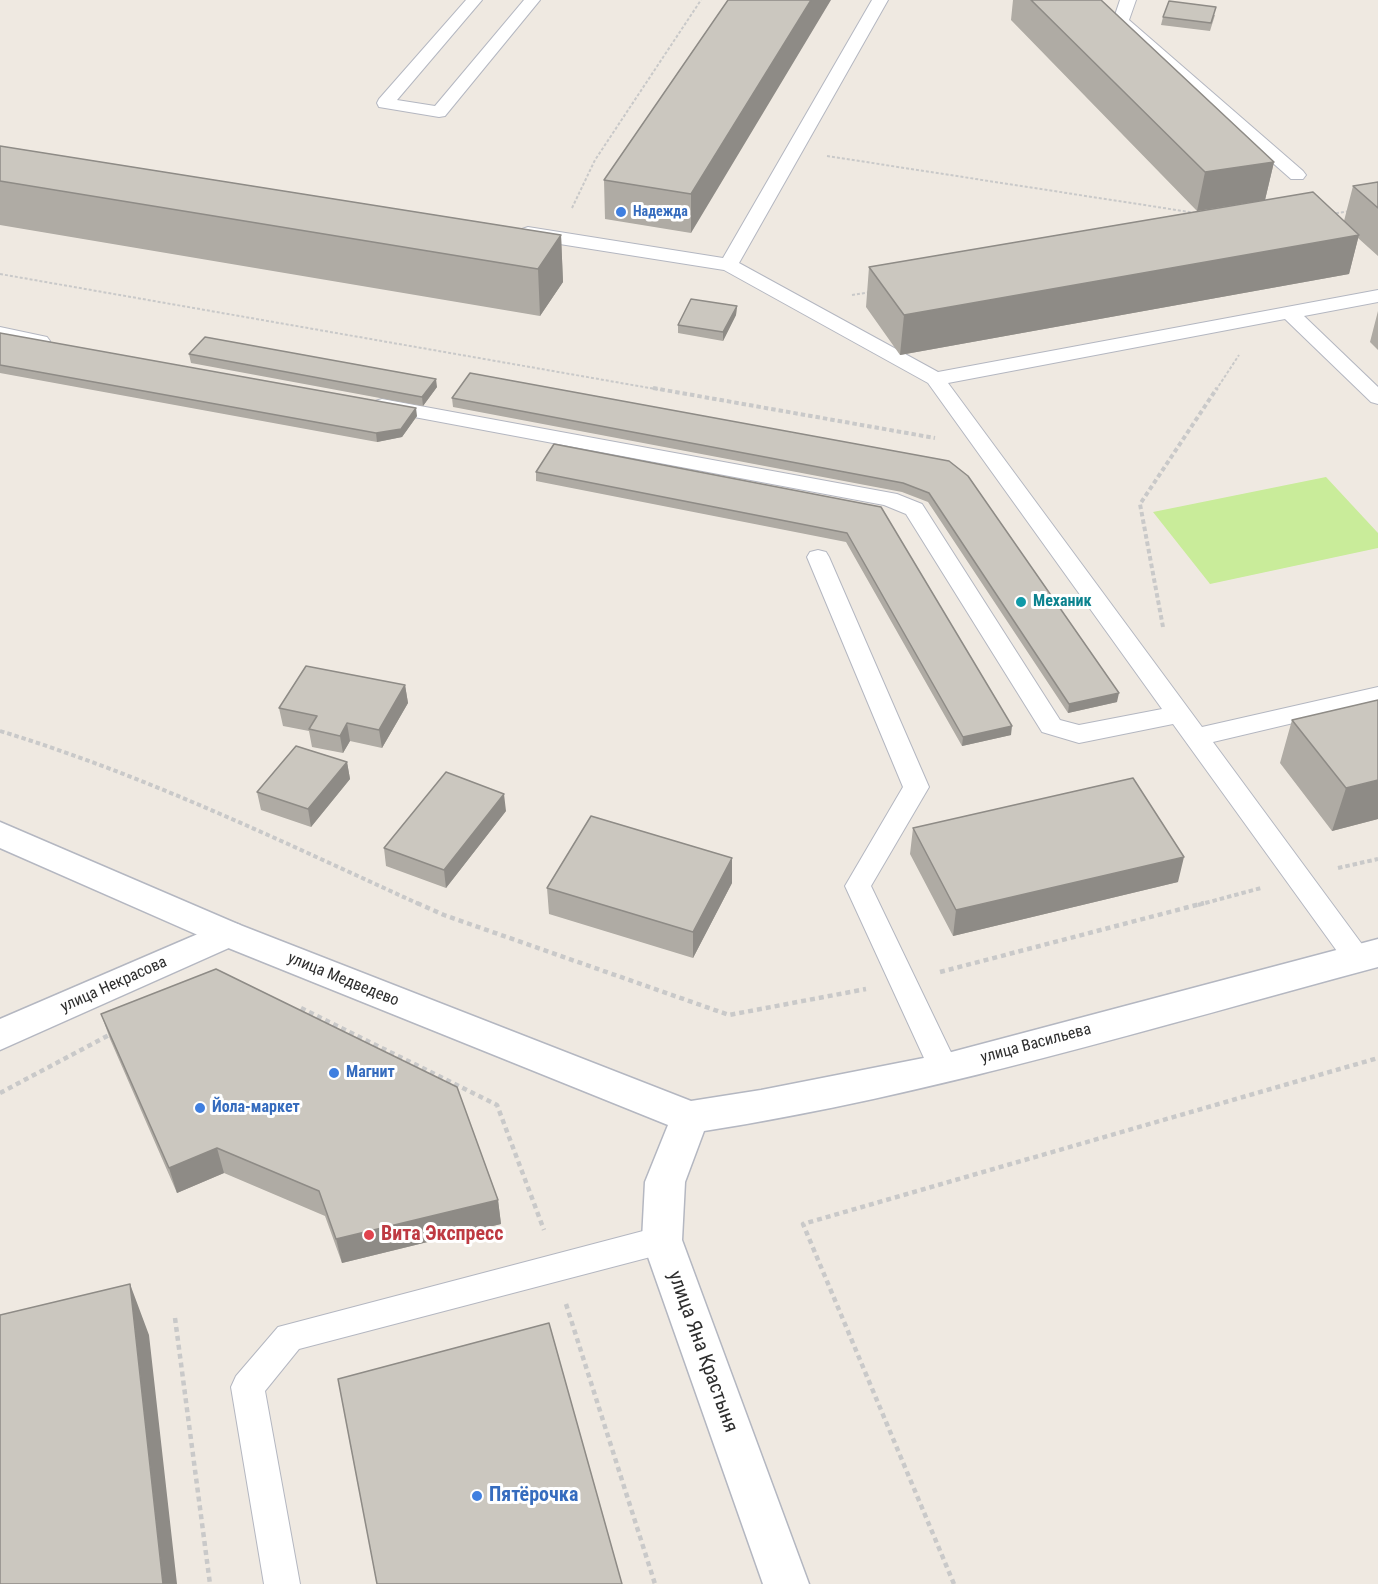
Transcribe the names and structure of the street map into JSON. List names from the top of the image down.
{
  "streets": {
    "street": [
      "улица Медведево",
      "улица Некрасова",
      "улица Васильева",
      "улица Яна Крастыня"
    ]
  },
  "crossings": [
    ["улица Медведево", "улица Некрасова"],
    ["улица Медведево", "улица Васильева"],
    ["улица Медведево", "улица Яна Крастыня"],
    ["улица Васильева", "улица Яна Крастыня"]
  ],
  "places": [
    "Надежда",
    "Механик",
    "Магнит",
    "Йола-маркет",
    "Вита Экспресс",
    "Пятёрочка"
  ]
}
